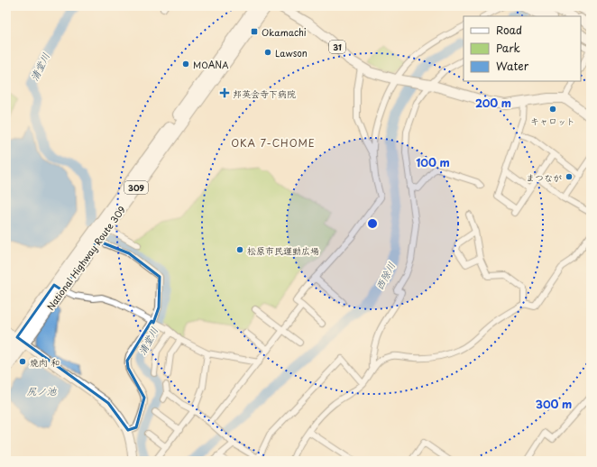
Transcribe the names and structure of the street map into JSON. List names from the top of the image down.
{
  "streets": {
    "highway": ["309", "National Highway Route 309"],
    "main road": ["31"]
  },
  "districts": ["OKA 7-CHOME"],
  "water": ["清堂川", "西除川", "尻ノ池"],
  "places": {
    "transit": ["Okamachi"],
    "other": [
      "Lawson",
      "MOANA",
      "キャロット",
      "まつなが",
      "松原市民運動広場",
      "焼肉 和"
    ],
    "health": ["邦英会寺下病院"]
  },
  "legend": ["Road", "Park", "Water"],
  "rings": ["200 m", "100 m", "300 m"]
}
